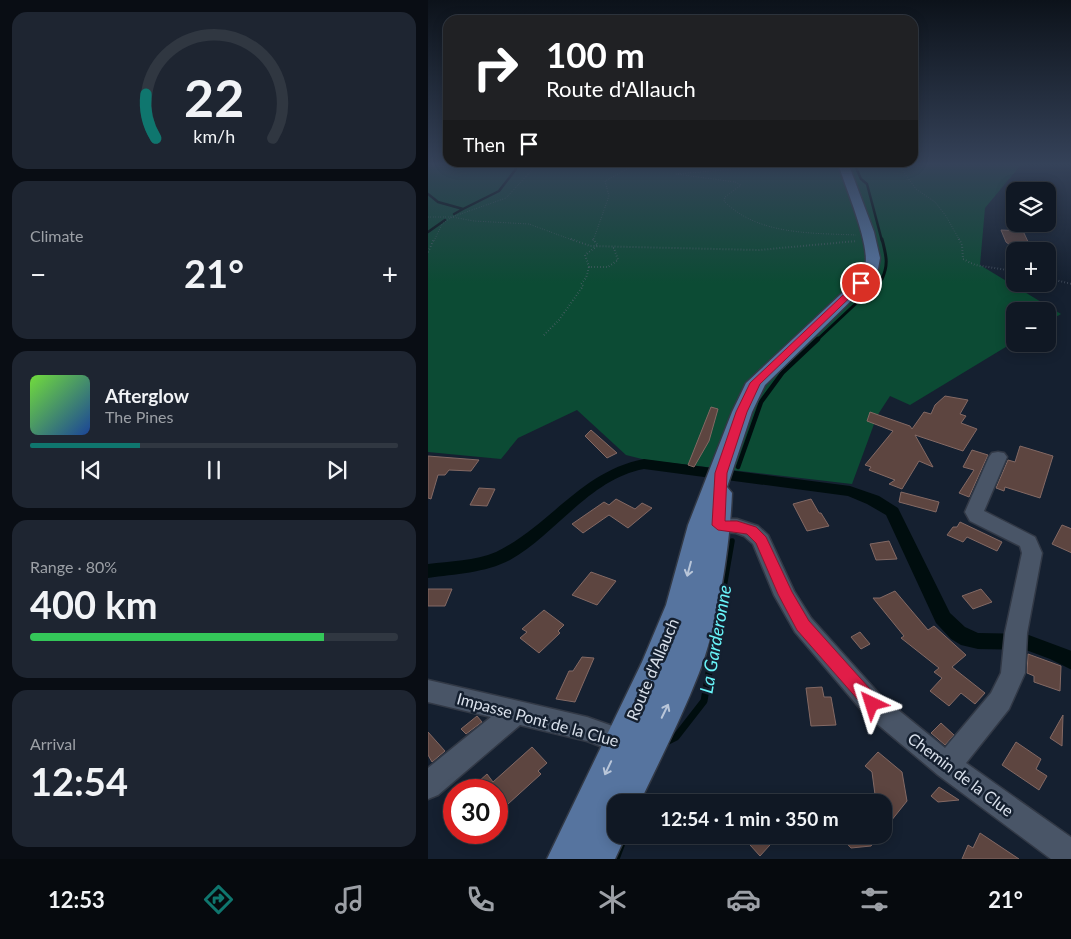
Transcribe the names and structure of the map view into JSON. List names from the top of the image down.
{
  "streets": {
    "main road": ["Route d'Allauch"],
    "street": ["Impasse Pont de la Clue", "Chemin de la Clue"]
  },
  "crossings": [
    ["Route d'Allauch", "Impasse Pont de la Clue"],
    ["Route d'Allauch", "Chemin de la Clue"]
  ],
  "water": ["La Garderonne"],
  "page": {
    "turn": ["100 m", "Route d'Allauch"],
    "then": "Then",
    "tile": [
      "Climate",
      ["Range · 80%", "400 km"],
      ["Arrival", "12:54"]
    ],
    "map_buttons": ["+", "−"],
    "heat": ["−", "21°", "+"],
    "song": ["Afterglow", "The Pines"],
    "limit": "30",
    "trip": "12:54 · 1 min · 350 m",
    "tabs": ["12:53", "21°"],
    "gauge": ["22", "km/h"]
  }
}
